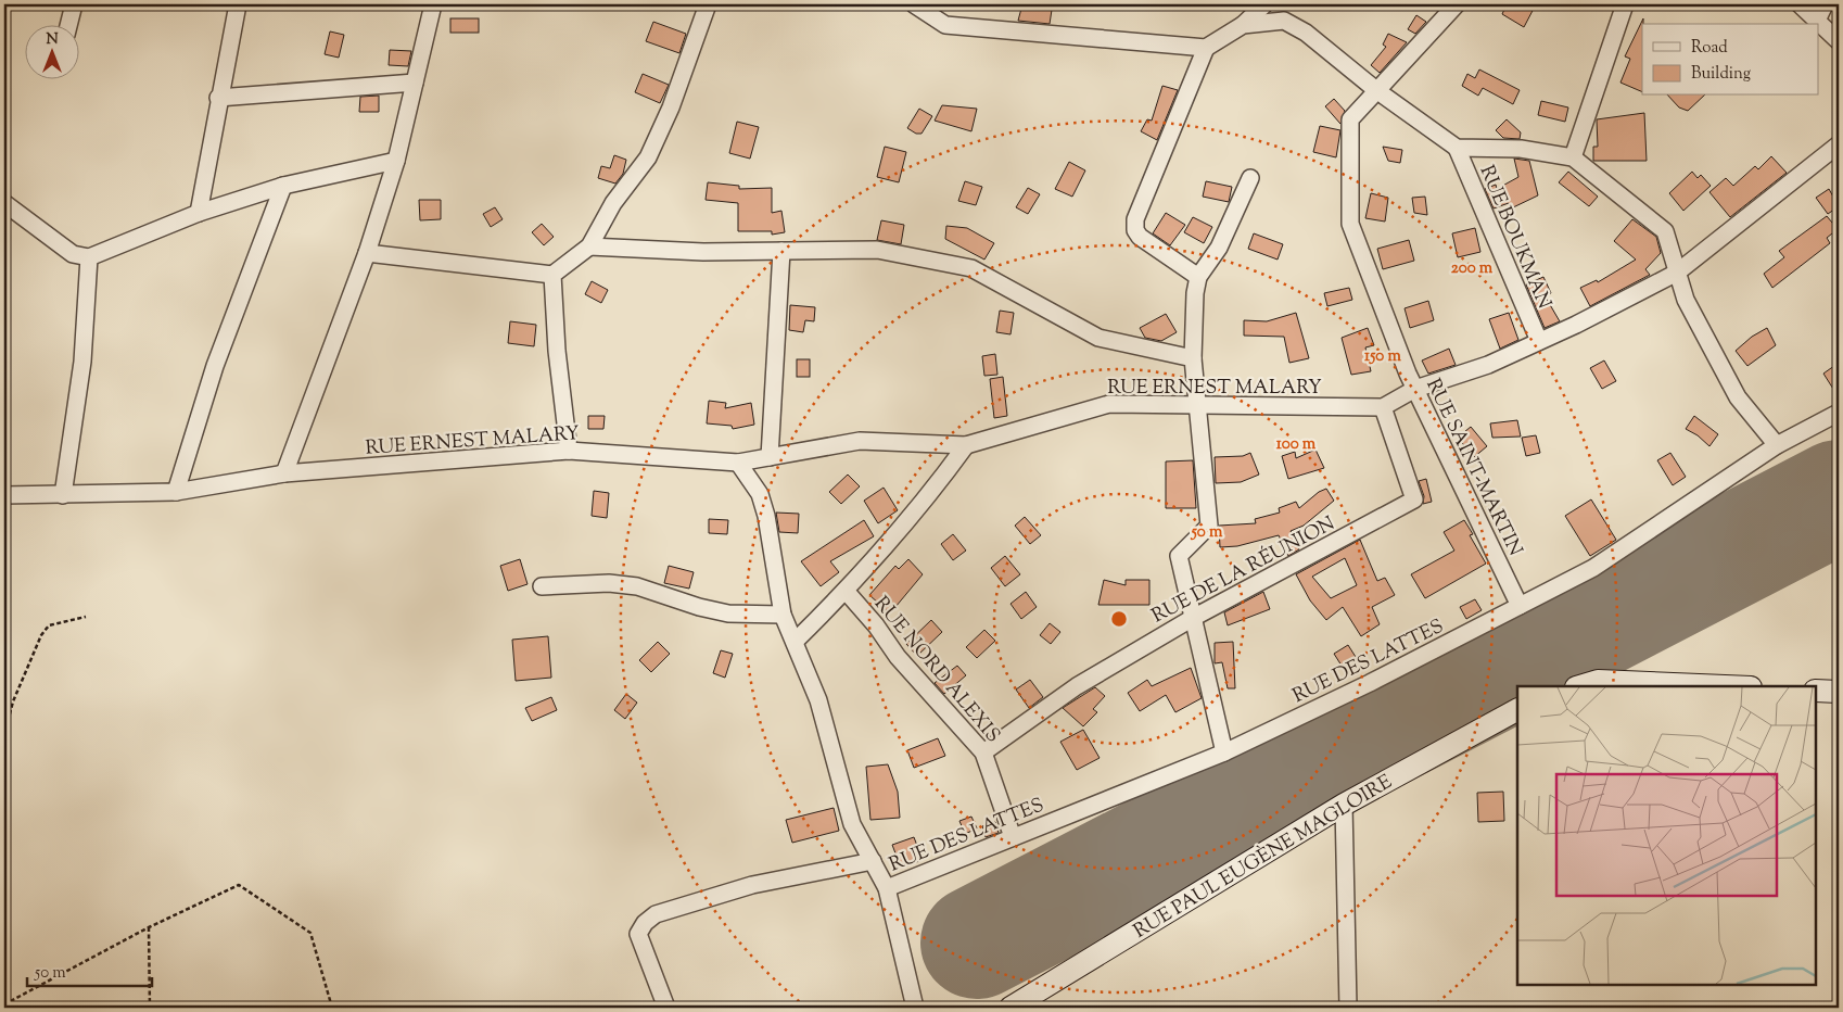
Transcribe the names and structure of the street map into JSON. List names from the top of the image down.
{
  "streets": {
    "main road": ["RUE PAUL EUGÈNE MAGLOIRE"],
    "street": [
      "RUE BOUKMAN",
      "RUE ERNEST MALARY",
      "RUE SAINT-MARTIN",
      "RUE DE LA RÉUNION",
      "RUE DES LATTES",
      "RUE NORD ALEXIS"
    ]
  },
  "crossings": [
    ["RUE ERNEST MALARY", "RUE DE LA RÉUNION"],
    ["RUE SAINT-MARTIN", "RUE DES LATTES"],
    ["RUE DE LA RÉUNION", "RUE NORD ALEXIS"],
    ["RUE DES LATTES", "RUE NORD ALEXIS"]
  ],
  "legend": ["Road", "Building"],
  "scale_bar": "50 m",
  "north": "top",
  "rings": [
    "200 m",
    "150 m",
    "100 m",
    "50 m"
  ]
}
